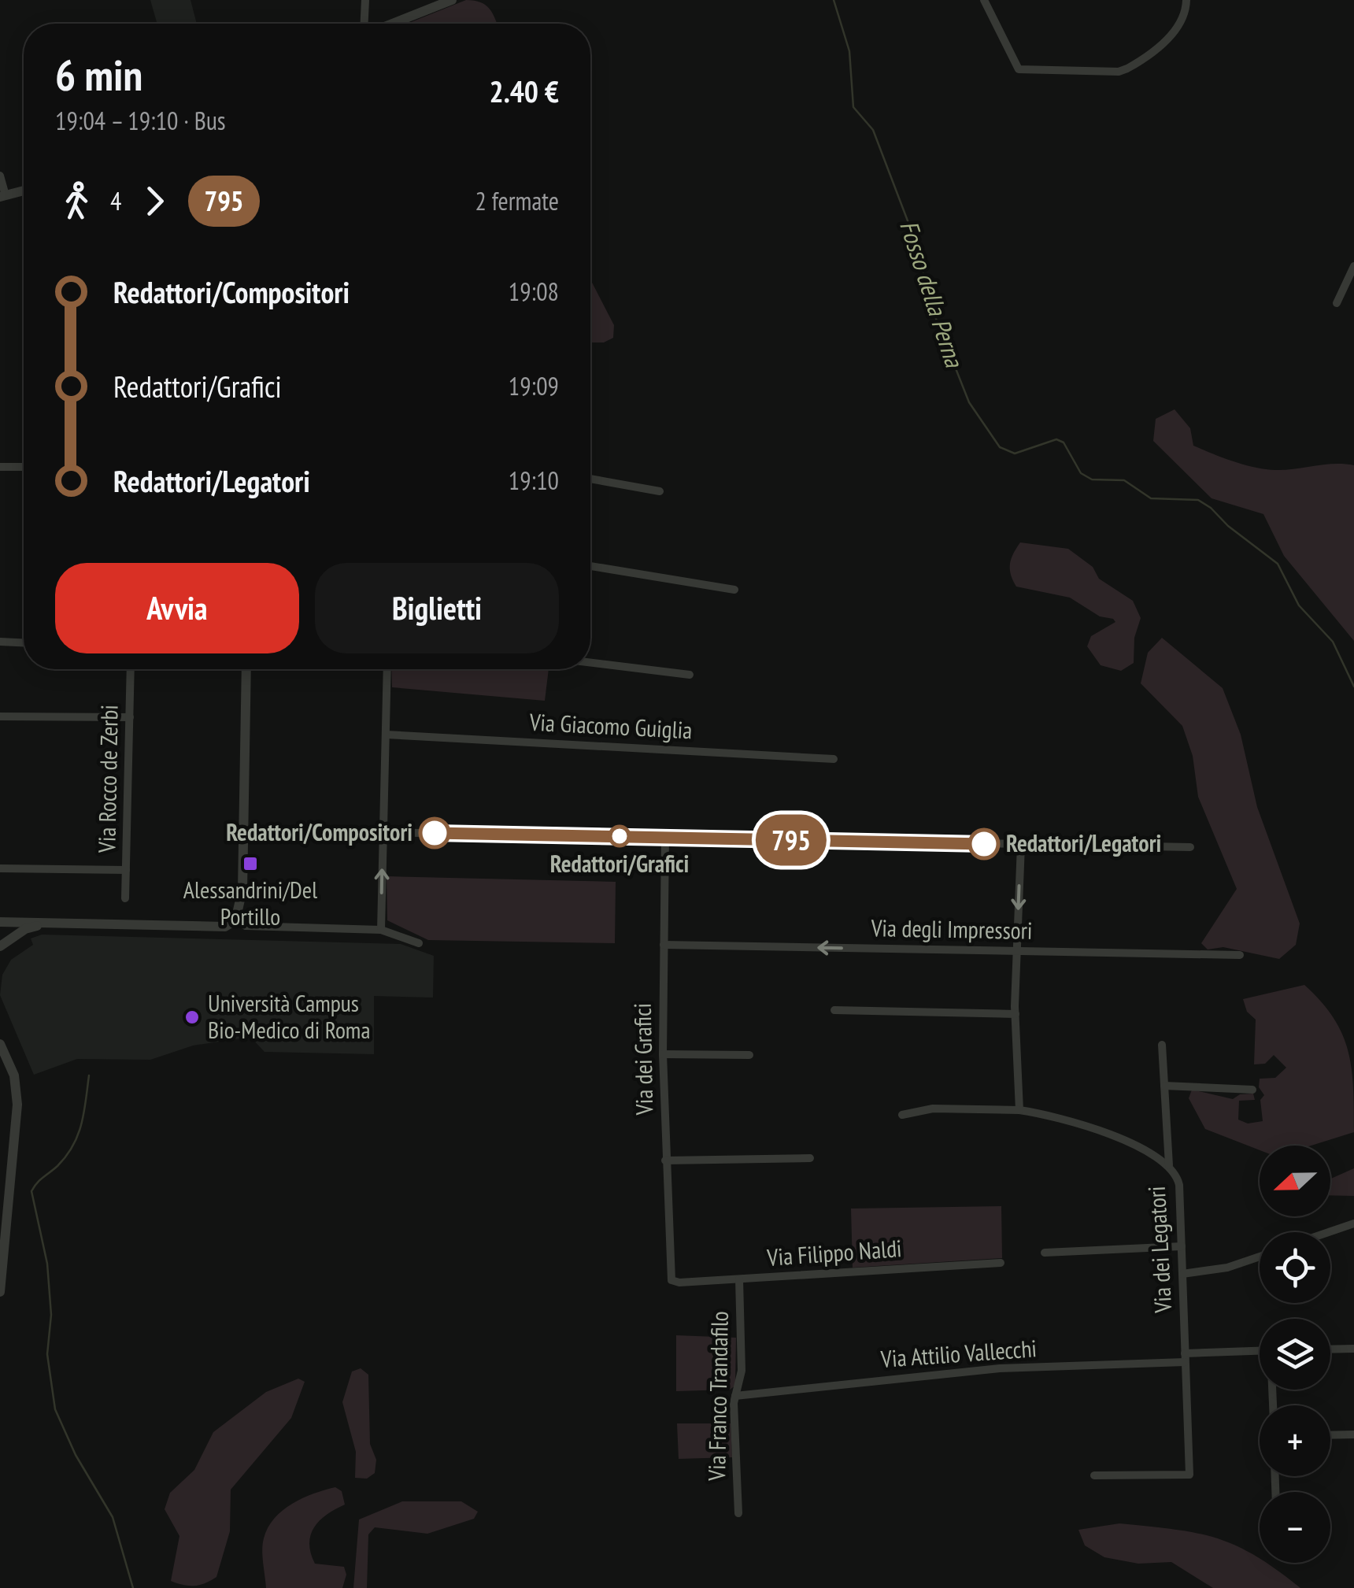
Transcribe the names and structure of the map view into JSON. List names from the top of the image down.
{
  "streets": {
    "street": [
      "Via Giacomo Guiglia",
      "Via Rocco de Zerbi",
      "Via degli Impressori",
      "Via dei Grafici",
      "Via dei Legatori",
      "Via Filippo Naldi",
      "Via Attilio Vallecchi",
      "Via Franco Trandafilo"
    ]
  },
  "crossings": [
    ["Via degli Impressori", "Via dei Grafici"],
    ["Via dei Grafici", "Via Filippo Naldi"],
    ["Via dei Legatori", "Via Attilio Vallecchi"],
    ["Via Filippo Naldi", "Via Franco Trandafilo"],
    ["Via Attilio Vallecchi", "Via Franco Trandafilo"]
  ],
  "water": ["Fosso della Perna"],
  "places": {
    "other": [
      "Redattori/Compositori",
      "Redattori/Grafici",
      "Redattori/Legatori",
      "Università Campus Bio-Medico di Roma"
    ],
    "transit": ["Alessandrini/Del Portillo"]
  },
  "lines": ["bus line 795"],
  "north": "left",
  "page": {
    "on_map": "795",
    "heading": ["6 min", "19:04 – 19:10 · Bus", "2.40 €"],
    "legs": ["4", "795", "2 fermate"],
    "list": [
      {
        "name": "Redattori/Compositori",
        "value": "19:08"
      },
      {
        "name": "Redattori/Grafici",
        "value": "19:09"
      },
      {
        "name": "Redattori/Legatori",
        "value": "19:10"
      }
    ],
    "buttons": ["Avvia", "Biglietti"],
    "map_buttons": ["+", "−"]
  }
}
